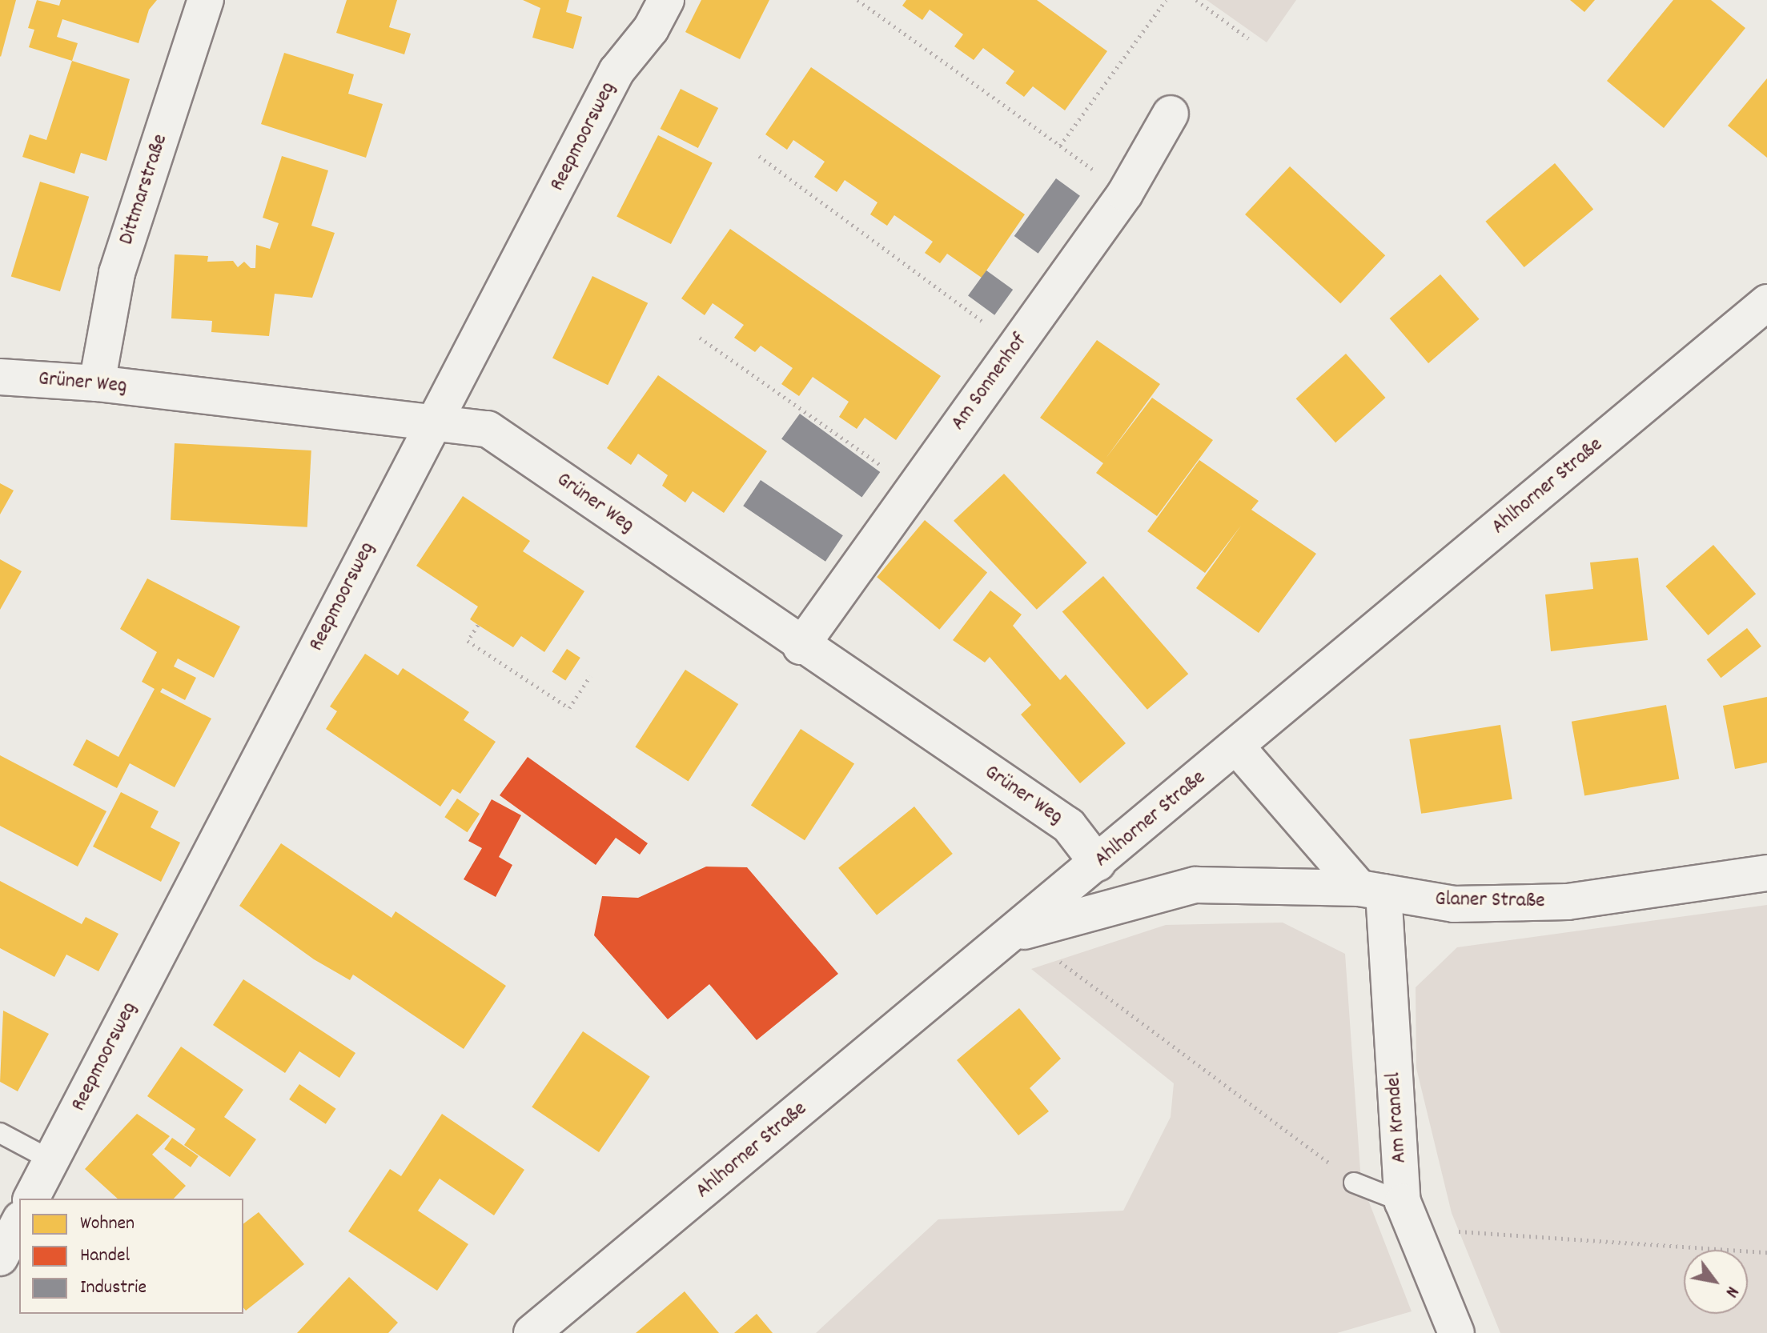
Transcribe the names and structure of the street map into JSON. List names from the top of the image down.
{
  "streets": {
    "street": [
      "Reepmoorsweg",
      "Dittmarstraße",
      "Am Sonnenhof",
      "Grüner Weg",
      "Ahlhorner Straße",
      "Glaner Straße",
      "Am Krandel"
    ]
  },
  "crossings": [
    ["Reepmoorsweg", "Grüner Weg"],
    ["Dittmarstraße", "Grüner Weg"],
    ["Am Sonnenhof", "Grüner Weg"],
    ["Grüner Weg", "Ahlhorner Straße"],
    ["Ahlhorner Straße", "Glaner Straße"],
    ["Glaner Straße", "Am Krandel"]
  ],
  "legend": ["Wohnen", "Handel", "Industrie"],
  "north": "bottom right"
}
